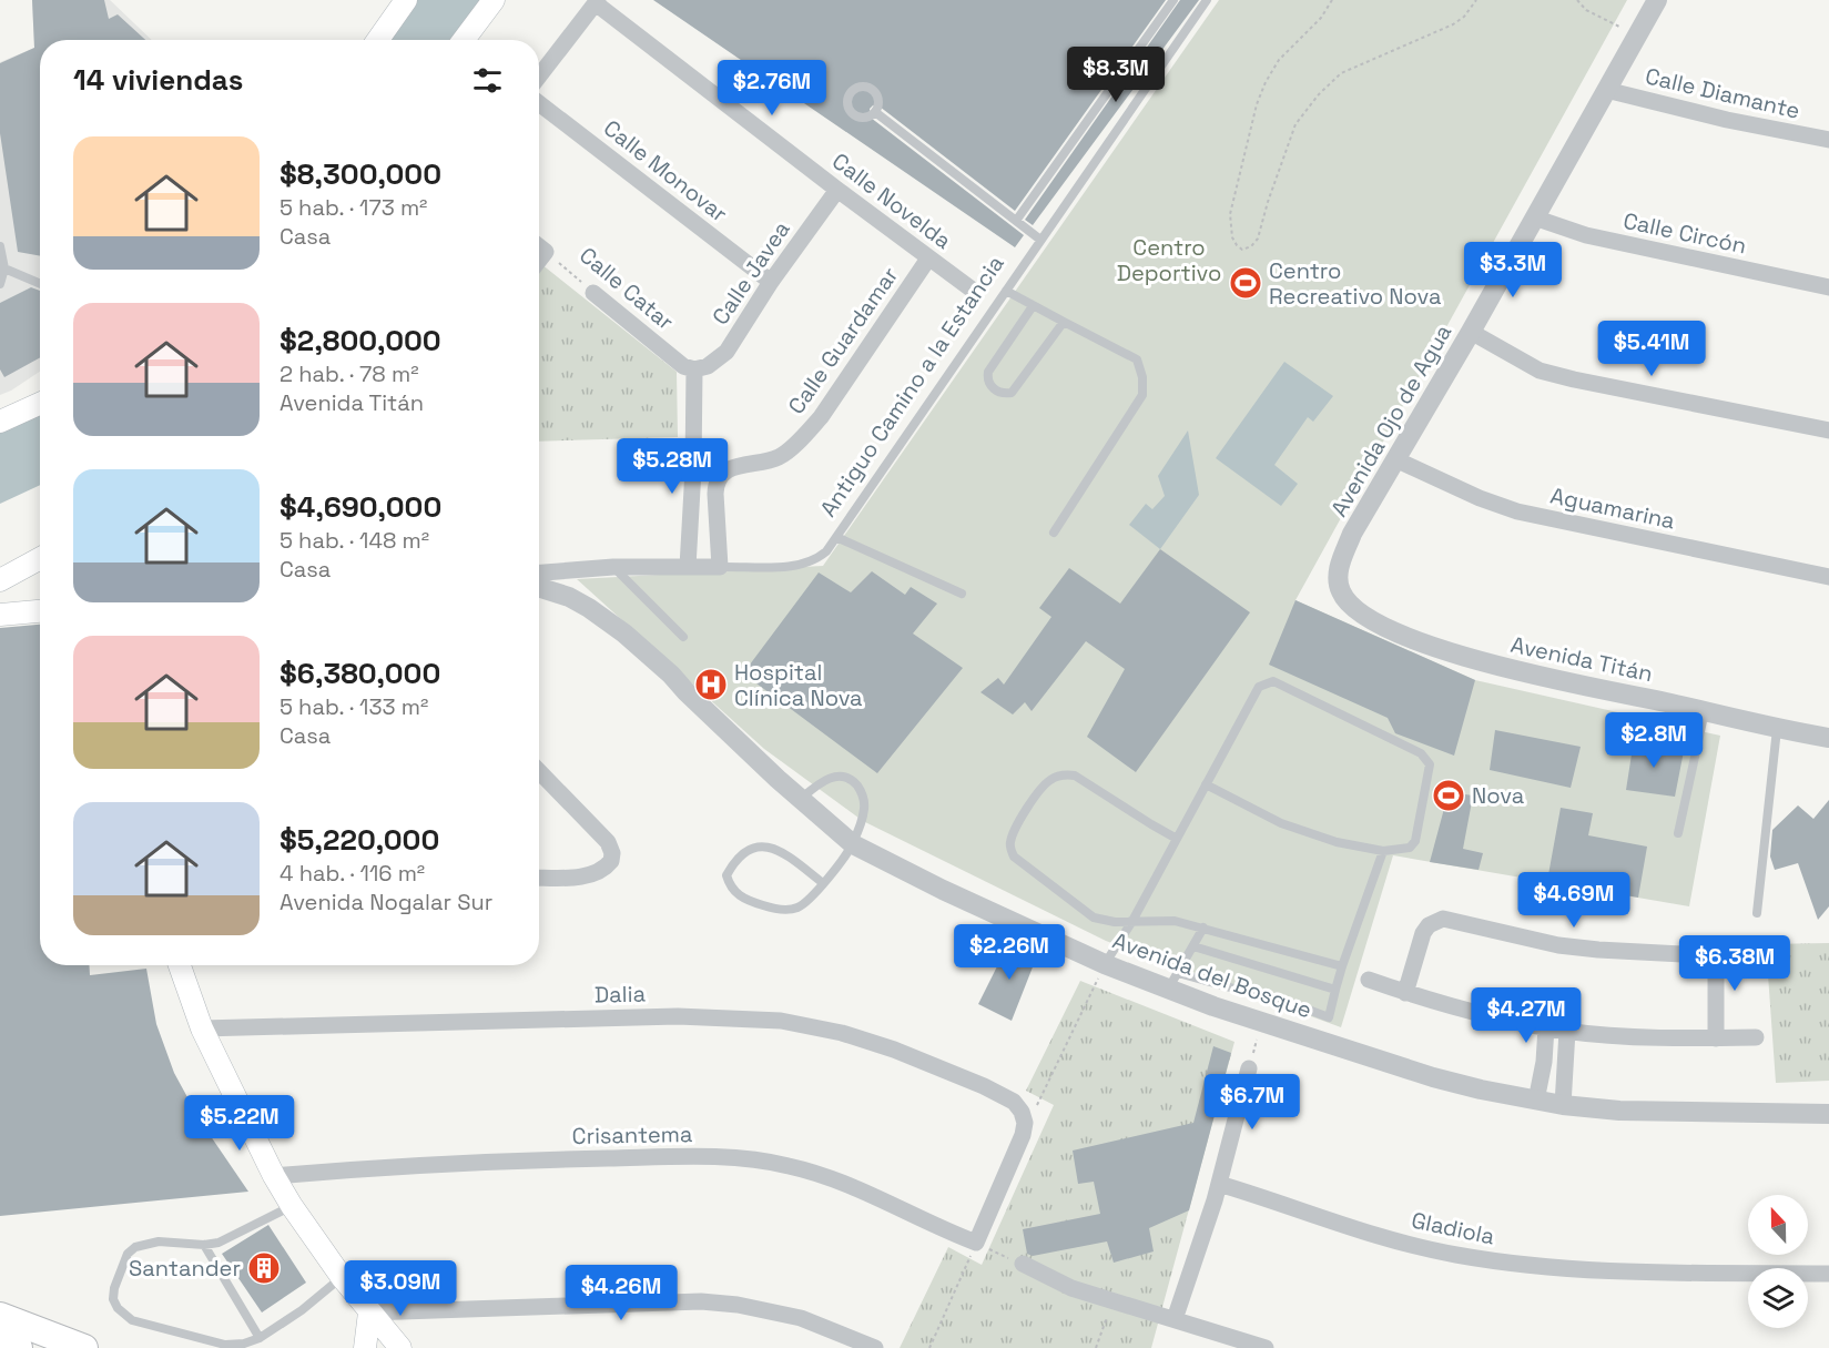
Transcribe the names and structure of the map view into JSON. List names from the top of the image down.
{
  "streets": {
    "street": [
      "Calle Diamante",
      "Calle Monovar",
      "Calle Novelda",
      "Calle Circón",
      "Calle Javea",
      "Calle Catar",
      "Calle Guardamar",
      "Antiguo Camino a la Estancia",
      "Avenida Ojo de Agua",
      "Aguamarina",
      "Avenida Titán",
      "Avenida del Bosque",
      "Dalia",
      "Crisantema",
      "Gladiola"
    ]
  },
  "crossings": [
    ["Calle Diamante", "Avenida Ojo de Agua"],
    ["Calle Monovar", "Calle Javea"],
    ["Calle Novelda", "Calle Javea"],
    ["Calle Novelda", "Calle Guardamar"],
    ["Calle Circón", "Avenida Ojo de Agua"],
    ["Calle Javea", "Calle Catar"],
    ["Calle Guardamar", "Antiguo Camino a la Estancia"],
    ["Avenida Ojo de Agua", "Aguamarina"],
    ["Avenida Ojo de Agua", "Avenida Titán"]
  ],
  "parks": ["Centro Deportivo"],
  "places": {
    "sports": ["Centro Recreativo Nova", "Nova"],
    "hospital": ["Hospital Clínica Nova"],
    "building": ["Santander"]
  },
  "north": "top",
  "page": {
    "heading": "14 viviendas",
    "price": [
      "$8.3M",
      "$2.76M",
      "$3.3M",
      "$5.41M",
      "$5.28M",
      "$2.8M",
      "$4.69M",
      "$2.26M",
      "$6.38M",
      "$4.27M",
      "$6.7M",
      "$5.22M",
      "$3.09M",
      "$4.26M"
    ],
    "list": [
      {
        "name": "$8,300,000",
        "note": "5 hab. · 173 m² · Casa"
      },
      {
        "name": "$2,800,000",
        "note": "2 hab. · 78 m² · Avenida Titán"
      },
      {
        "name": "$4,690,000",
        "note": "5 hab. · 148 m² · Casa"
      },
      {
        "name": "$6,380,000",
        "note": "5 hab. · 133 m² · Casa"
      },
      {
        "name": "$5,220,000",
        "note": "4 hab. · 116 m² · Avenida Nogalar Sur"
      }
    ]
  }
}
